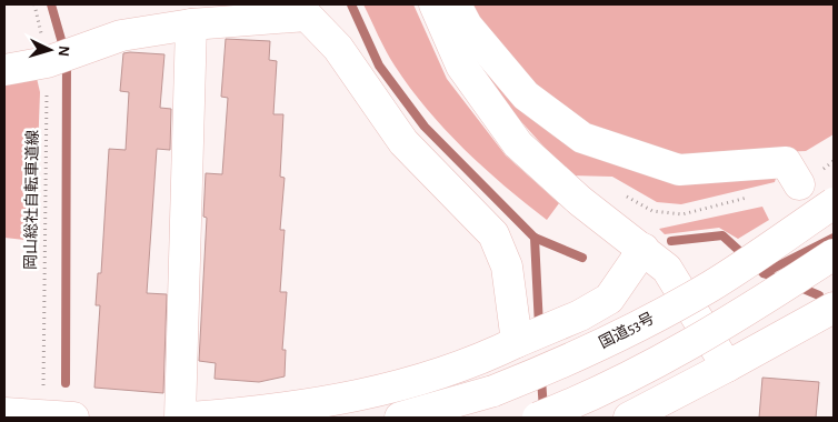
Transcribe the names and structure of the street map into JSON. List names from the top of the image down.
{
  "streets": {
    "main road": ["国道53号"],
    "path": ["岡山総社自転車道線"]
  },
  "north": "right"
}
